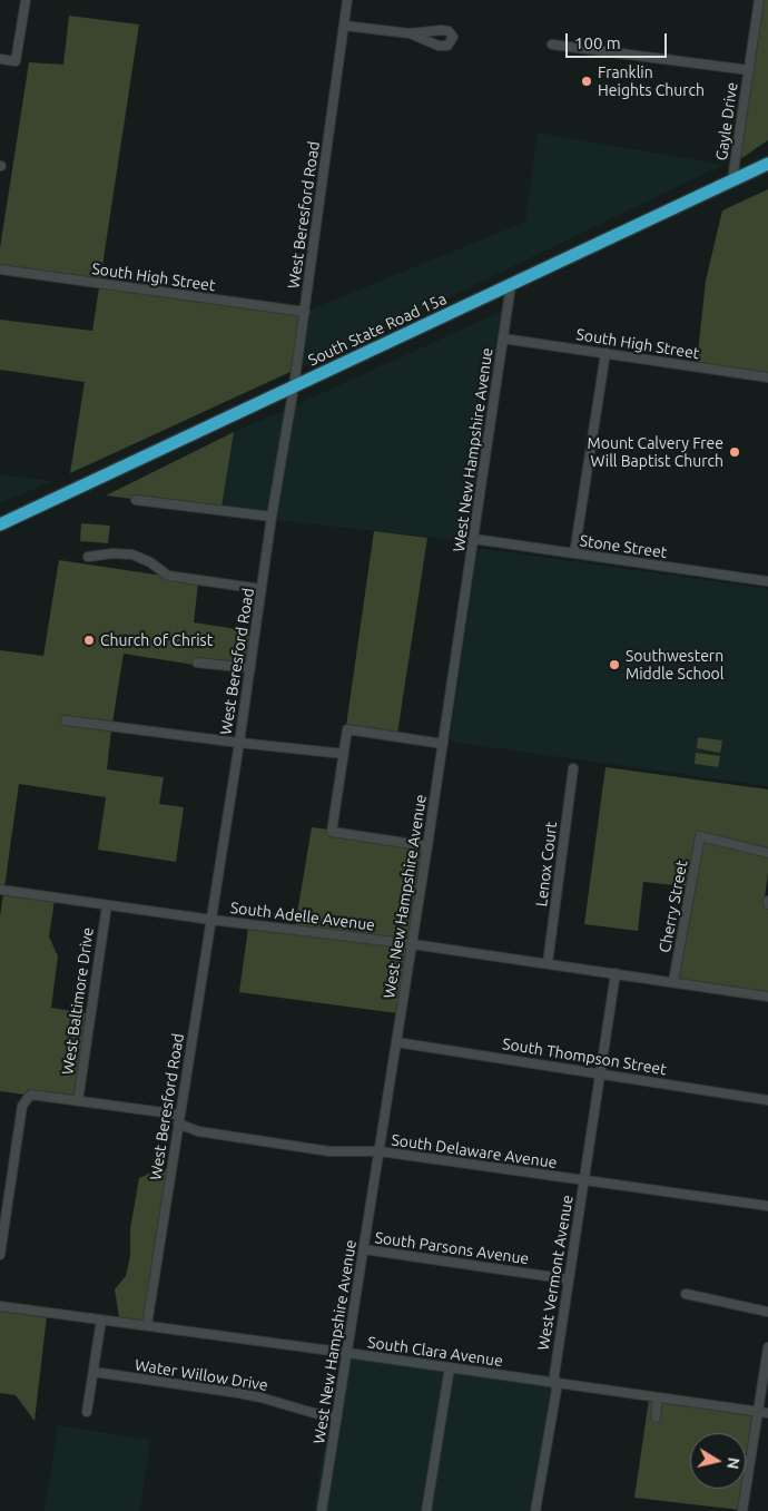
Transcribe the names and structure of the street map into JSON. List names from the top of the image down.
{
  "streets": {
    "highway": ["South State Road 15a"],
    "street": [
      "Gayle Drive",
      "West Beresford Road",
      "South High Street",
      "West New Hampshire Avenue",
      "Stone Street",
      "Lenox Court",
      "Cherry Street",
      "South Adelle Avenue",
      "West Baltimore Drive",
      "South Thompson Street",
      "South Delaware Avenue",
      "South Parsons Avenue",
      "West Vermont Avenue",
      "South Clara Avenue",
      "Water Willow Drive"
    ]
  },
  "crossings": [
    ["Gayle Drive", "South State Road 15a"],
    ["West Beresford Road", "South High Street"],
    ["West Beresford Road", "South State Road 15a"],
    ["West Beresford Road", "South Adelle Avenue"],
    ["West Beresford Road", "South Delaware Avenue"],
    ["West Beresford Road", "South Clara Avenue"],
    ["South High Street", "West New Hampshire Avenue"],
    ["South State Road 15a", "West New Hampshire Avenue"],
    ["West New Hampshire Avenue", "Stone Street"],
    ["West New Hampshire Avenue", "South Adelle Avenue"],
    ["West New Hampshire Avenue", "South Thompson Street"],
    ["West New Hampshire Avenue", "South Delaware Avenue"],
    ["West New Hampshire Avenue", "South Parsons Avenue"],
    ["West New Hampshire Avenue", "South Clara Avenue"],
    ["West New Hampshire Avenue", "Water Willow Drive"],
    ["Lenox Court", "South Adelle Avenue"],
    ["Cherry Street", "South Adelle Avenue"],
    ["South Adelle Avenue", "West Baltimore Drive"],
    ["South Adelle Avenue", "West Vermont Avenue"],
    ["West Baltimore Drive", "South Delaware Avenue"],
    ["South Thompson Street", "West Vermont Avenue"],
    ["South Delaware Avenue", "West Vermont Avenue"],
    ["South Parsons Avenue", "West Vermont Avenue"],
    ["West Vermont Avenue", "South Clara Avenue"]
  ],
  "places": [
    "Franklin Heights Church",
    "Mount Calvery Free Will Baptist Church",
    "Church of Christ",
    "Southwestern Middle School"
  ],
  "scale_bar": "100 m",
  "north": "right"
}
